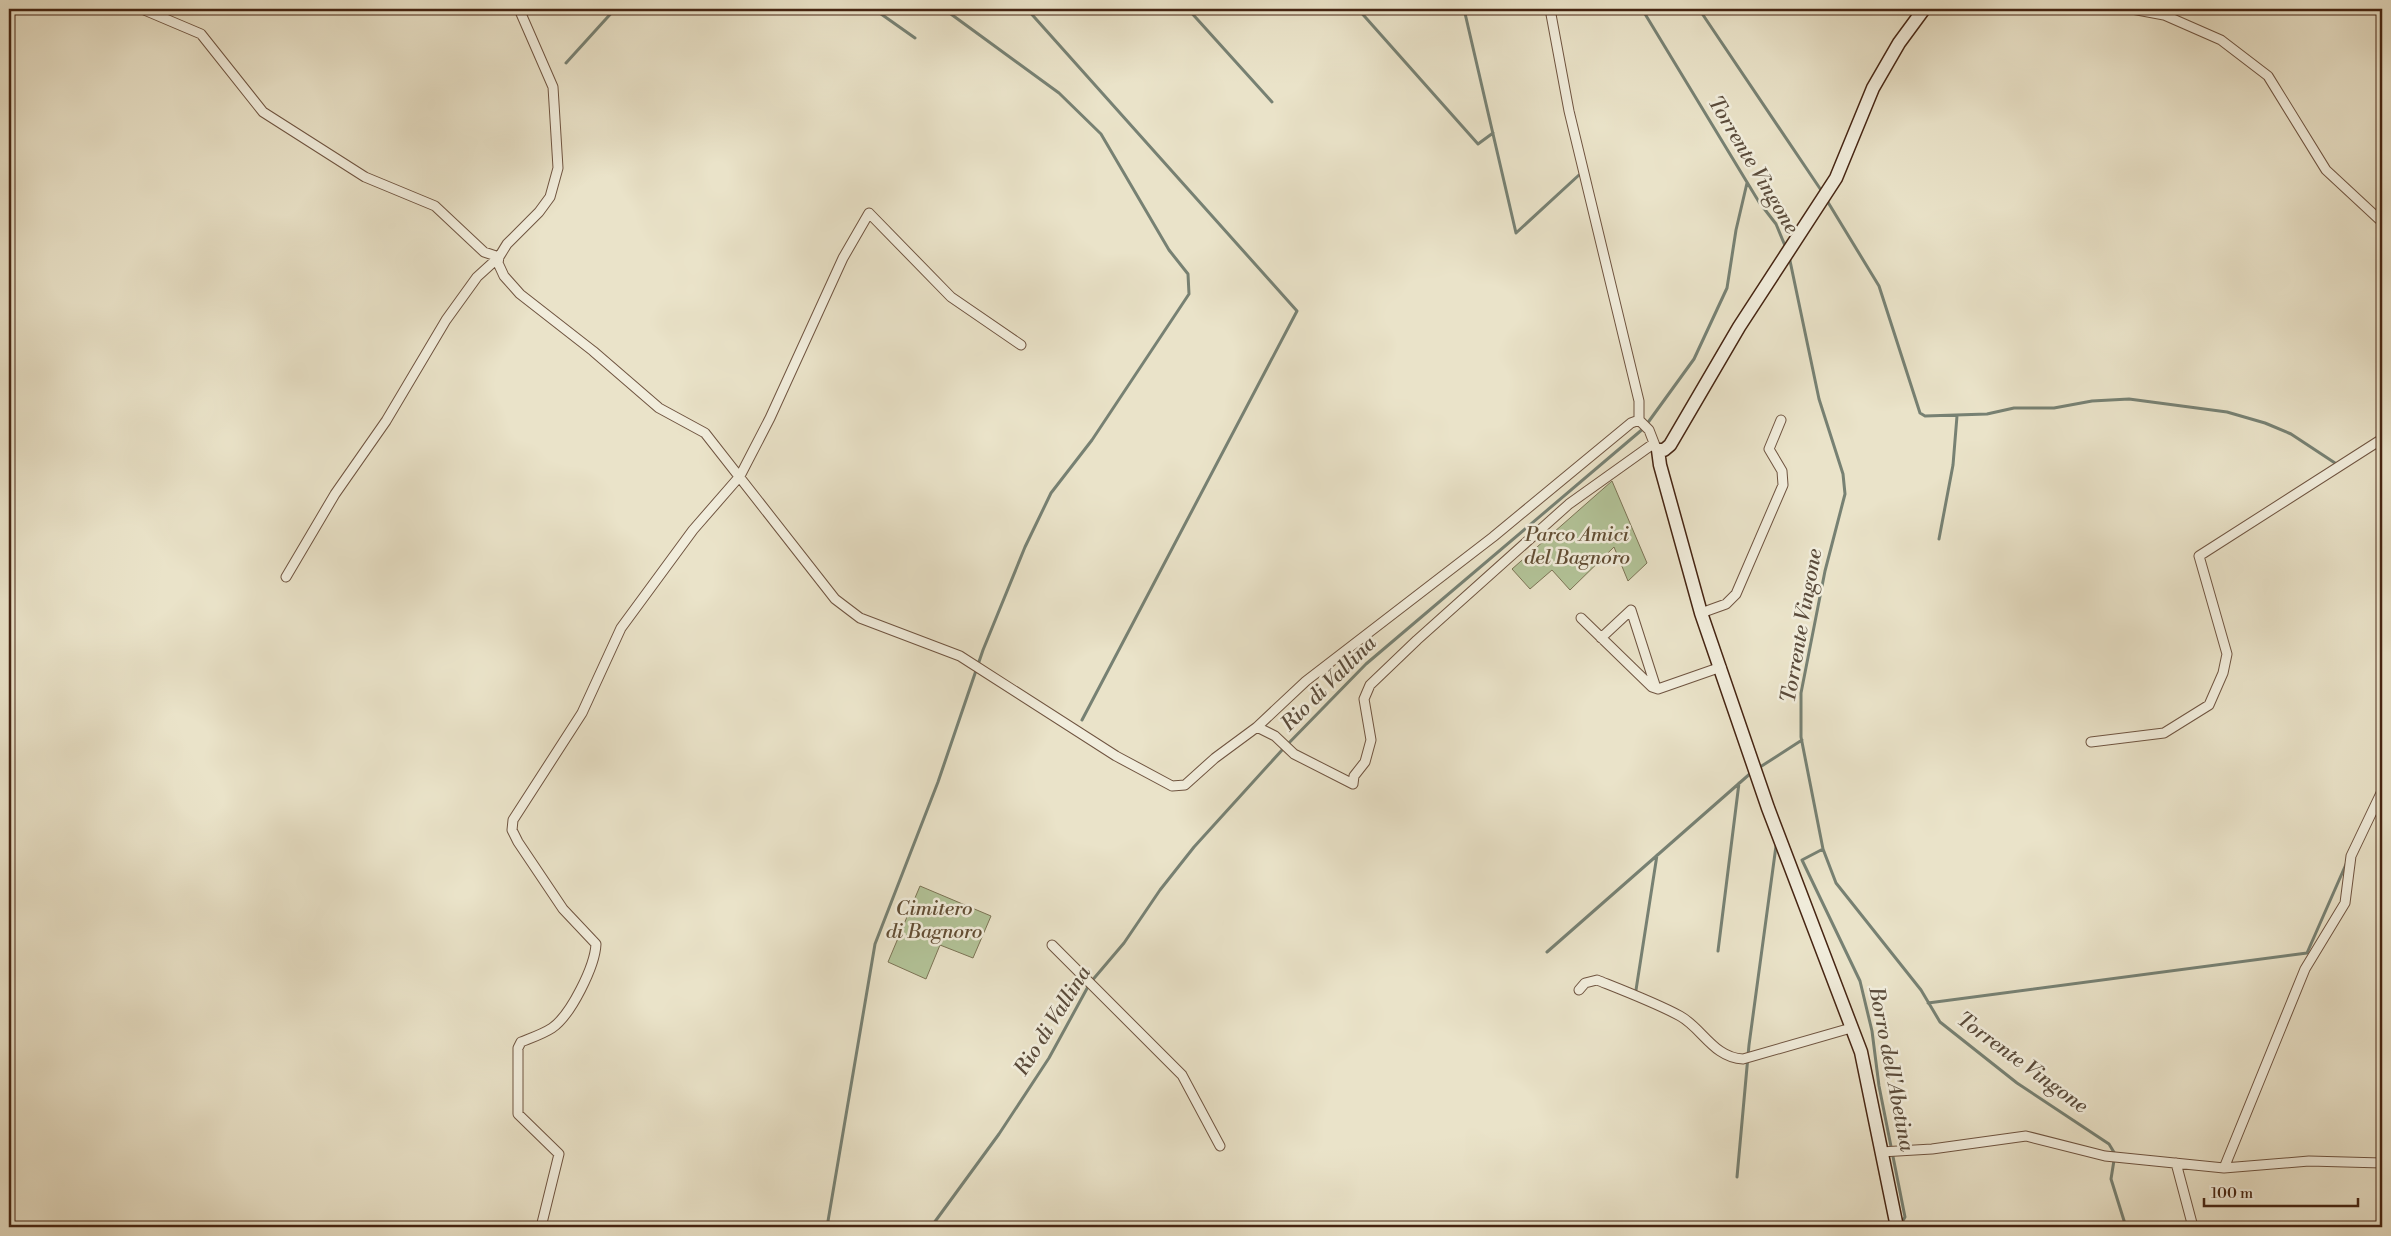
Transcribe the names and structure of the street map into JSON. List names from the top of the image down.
{
  "water": ["Torrente Vingone", "Rio di Vallina", "Borro dell'Abetina"],
  "parks": ["Parco Amici del Bagnoro", "Cimitero di Bagnoro"],
  "scale_bar": "100 m"
}
